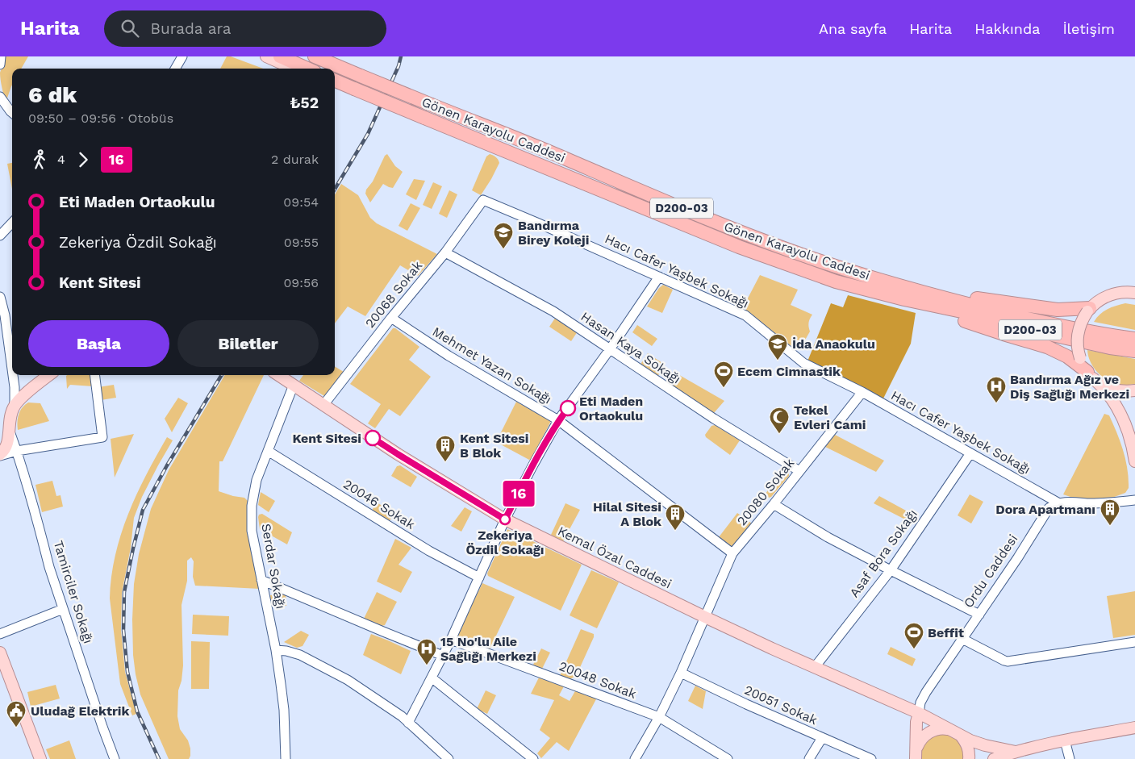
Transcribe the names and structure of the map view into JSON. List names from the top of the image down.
{
  "streets": {
    "highway": ["Gönen Karayolu Caddesi", "D200-03"],
    "main road": ["Kemal Özal Caddesi", "Ordu Caddesi", "Tamirciler Sokağı"],
    "street": [
      "Hacı Cafer Yaşbek Sokağı",
      "20068 Sokak",
      "Hasan Kaya Sokağı",
      "Mehmet Yazan Sokağı",
      "20080 Sokak",
      "20046 Sokak",
      "Asaf Bora Sokağı",
      "Serdar Sokağı",
      "20048 Sokak",
      "20051 Sokak"
    ]
  },
  "crossings": [
    ["Gönen Karayolu Caddesi", "D200-03"],
    ["Hacı Cafer Yaşbek Sokağı", "20068 Sokak"],
    ["Hacı Cafer Yaşbek Sokağı", "20080 Sokak"],
    ["Hacı Cafer Yaşbek Sokağı", "Asaf Bora Sokağı"],
    ["Hacı Cafer Yaşbek Sokağı", "Ordu Caddesi"],
    ["20068 Sokak", "Hasan Kaya Sokağı"],
    ["20068 Sokak", "Mehmet Yazan Sokağı"],
    ["20068 Sokak", "Kemal Özal Caddesi"],
    ["Hasan Kaya Sokağı", "20080 Sokak"],
    ["Mehmet Yazan Sokağı", "20080 Sokak"],
    ["20080 Sokak", "Kemal Özal Caddesi"],
    ["20080 Sokak", "20048 Sokak"],
    ["20080 Sokak", "20051 Sokak"],
    ["20046 Sokak", "Serdar Sokağı"],
    ["Asaf Bora Sokağı", "Kemal Özal Caddesi"],
    ["Kemal Özal Caddesi", "Serdar Sokağı"],
    ["Kemal Özal Caddesi", "Ordu Caddesi"]
  ],
  "places": {
    "school or university": ["Bandırma Birey Koleji", "İda Anaokulu"],
    "sports": ["Ecem Cimnastik", "Beffit"],
    "hospital": ["Bandırma Ağız ve Diş Sağlığı Merkezi", "15 No'lu Aile Sağlığı Merkezi"],
    "other": ["Eti Maden Ortaokulu", "Kent Sitesi", "Zekeriya Özdil Sokağı"],
    "mosque": ["Tekel Evleri Cami"],
    "building": ["Kent Sitesi B Blok", "Dora Apartmanı", "Hilal Sitesi A Blok"],
    "public building": ["Uludağ Elektrik"]
  },
  "lines": ["bus line 16"],
  "page": {
    "header": "Harita",
    "search": "Burada ara",
    "nav": [
      "Ana sayfa",
      "Harita",
      "Hakkında",
      "İletişim"
    ],
    "on_map": "16",
    "heading": ["6 dk", "09:50 – 09:56 · Otobüs", "₺52"],
    "legs": ["4", "16", "2 durak"],
    "list": [
      {
        "name": "Eti Maden Ortaokulu",
        "value": "09:54"
      },
      {
        "name": "Zekeriya Özdil Sokağı",
        "value": "09:55"
      },
      {
        "name": "Kent Sitesi",
        "value": "09:56"
      }
    ],
    "buttons": ["Başla", "Biletler"]
  }
}
